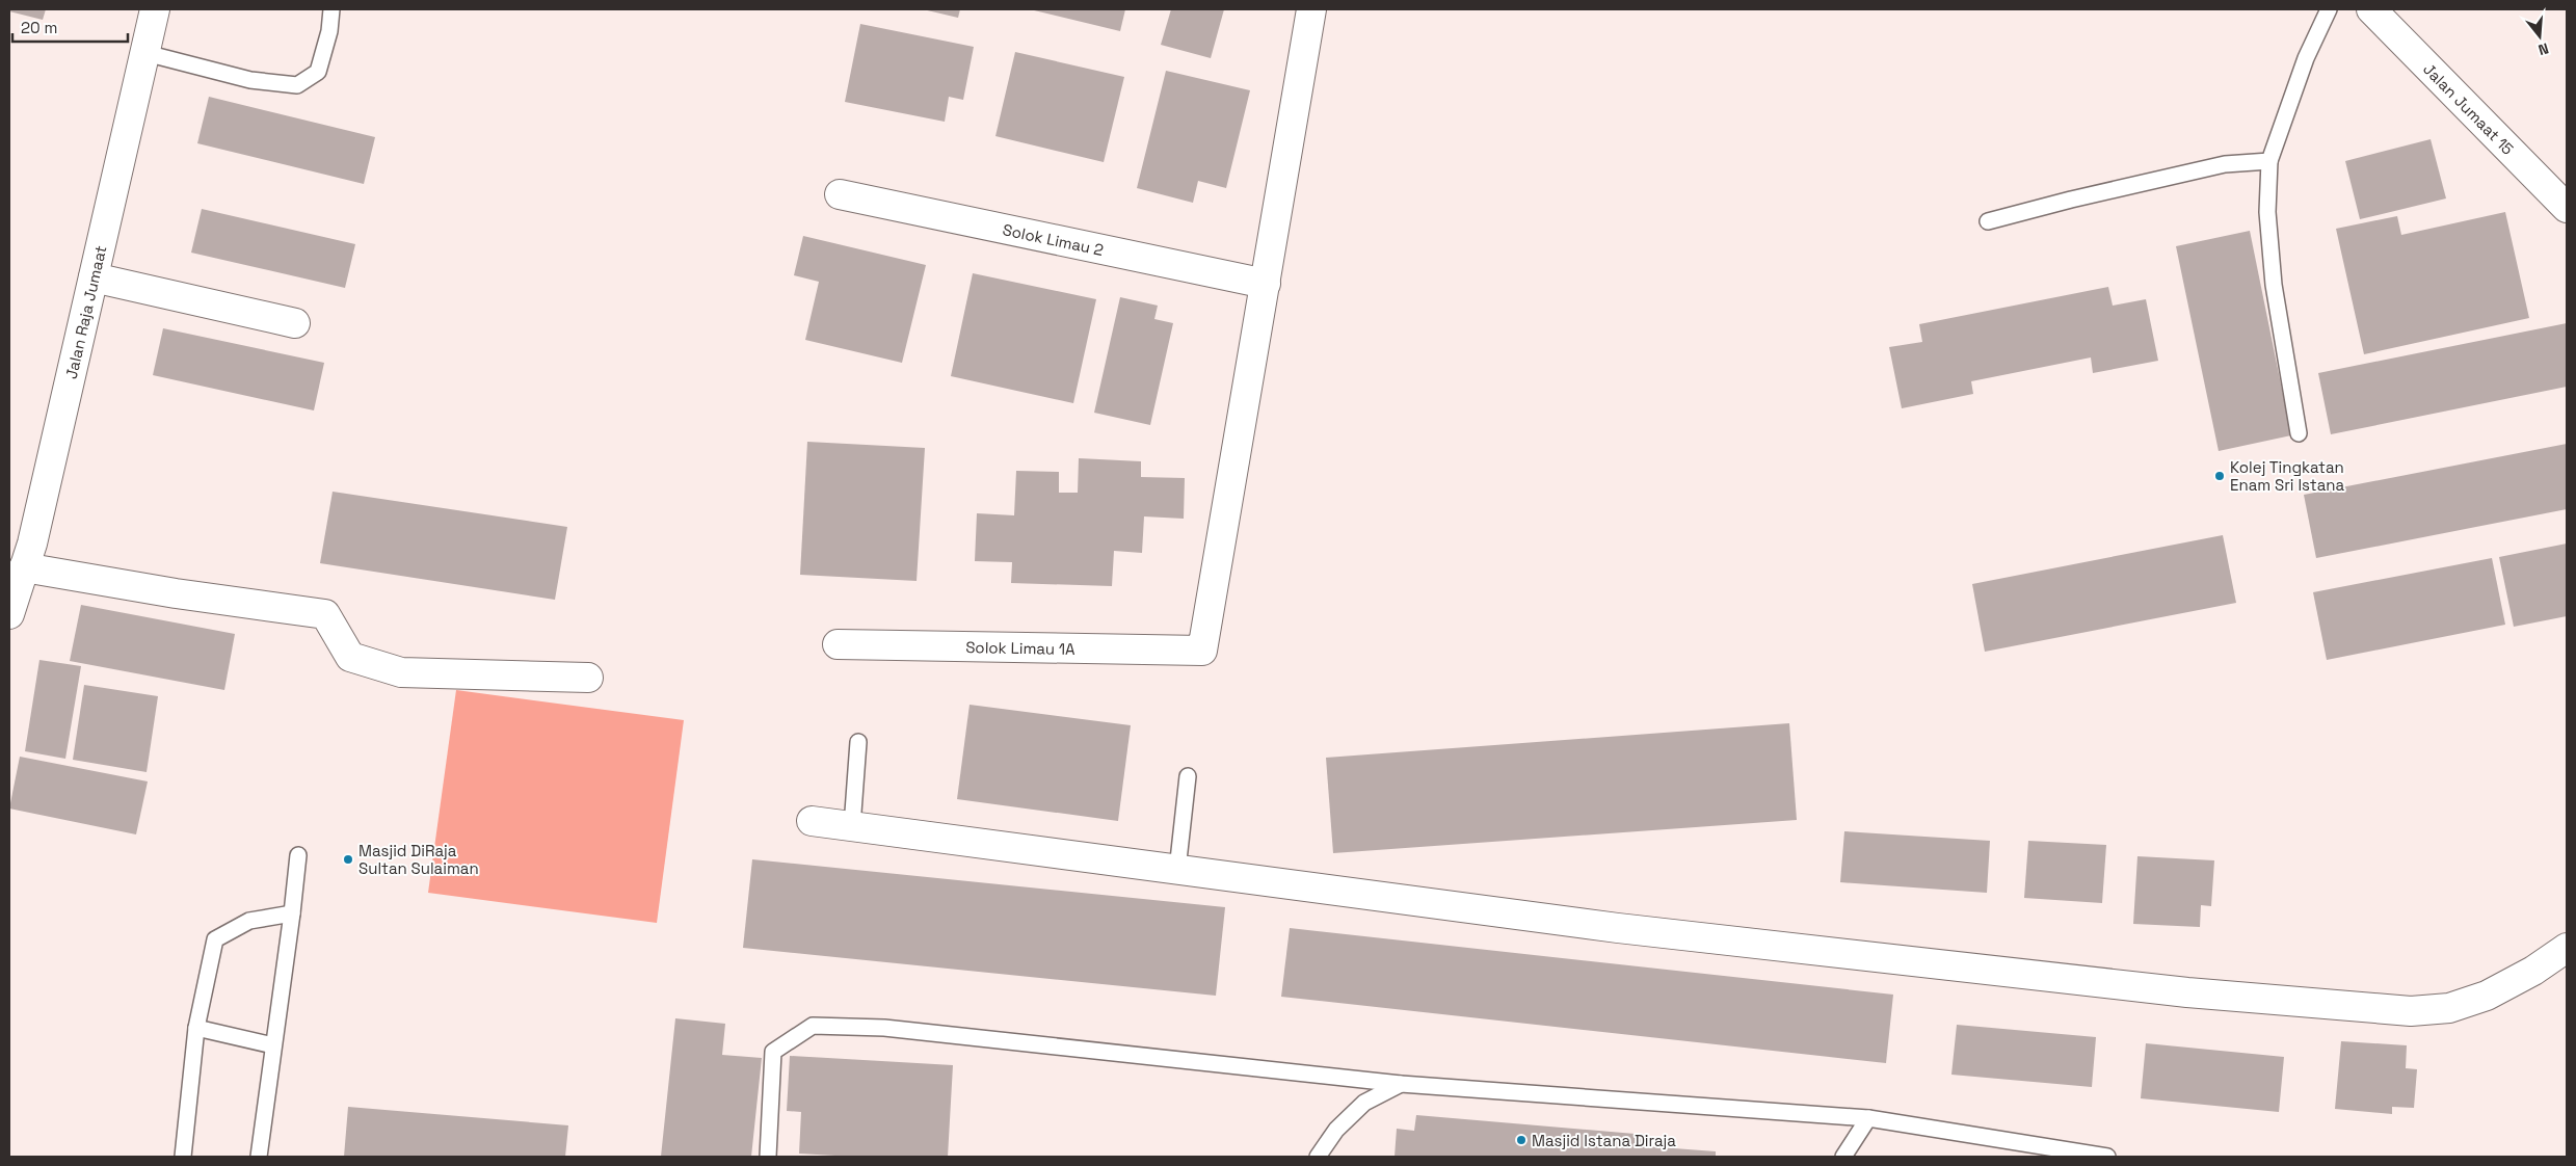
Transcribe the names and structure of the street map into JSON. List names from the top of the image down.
{
  "streets": {
    "street": [
      "Jalan Jumaat 15",
      "Solok Limau 2",
      "Jalan Raja Jumaat",
      "Solok Limau 1A"
    ]
  },
  "crossings": [
    ["Solok Limau 2", "Solok Limau 1A"]
  ],
  "places": ["Kolej Tingkatan Enam Sri Istana", "Masjid DiRaja Sultan Sulaiman", "Masjid Istana Diraja"],
  "scale_bar": "20 m",
  "north": "bottom"
}
